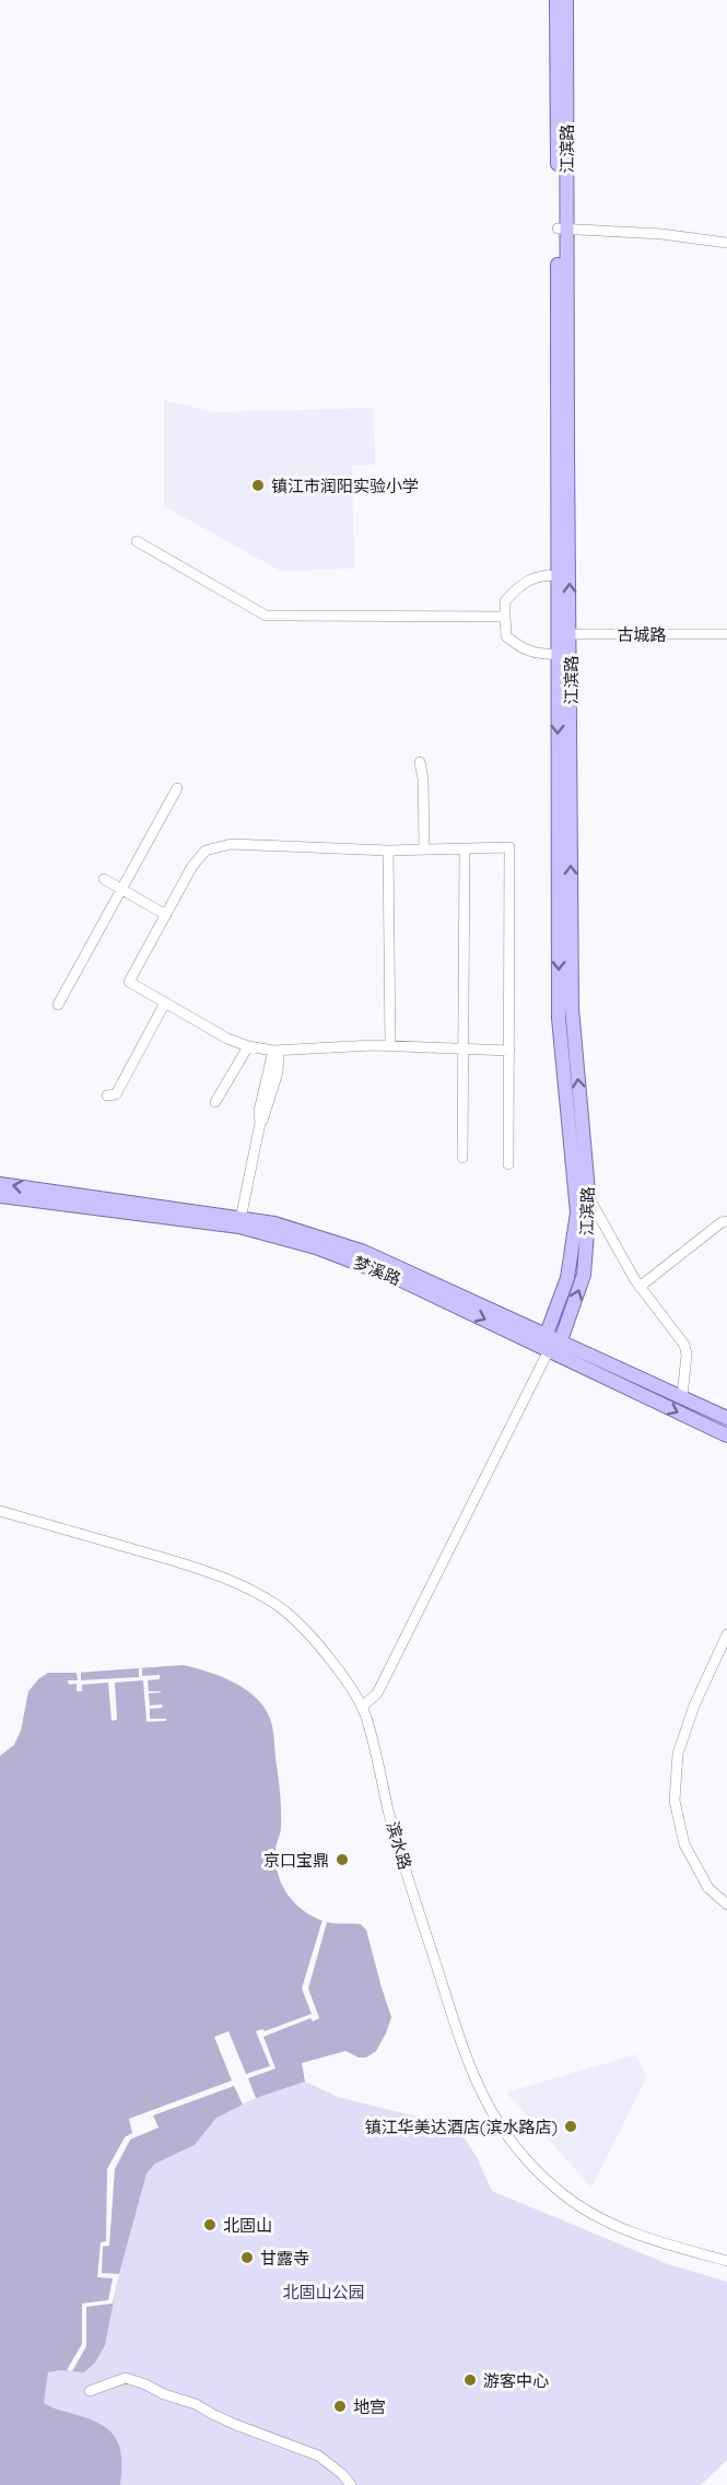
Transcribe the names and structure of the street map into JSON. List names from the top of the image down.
{
  "streets": {
    "main road": ["江滨路", "梦溪路"],
    "street": ["古城路", "滨水路"]
  },
  "crossings": [
    ["江滨路", "古城路"],
    ["江滨路", "梦溪路"]
  ],
  "parks": ["北固山公园"],
  "places": [
    "镇江市润阳实验小学",
    "京口宝鼎",
    "镇江华美达酒店(滨水路店)",
    "北固山",
    "甘露寺",
    "游客中心",
    "地宫"
  ]
}
